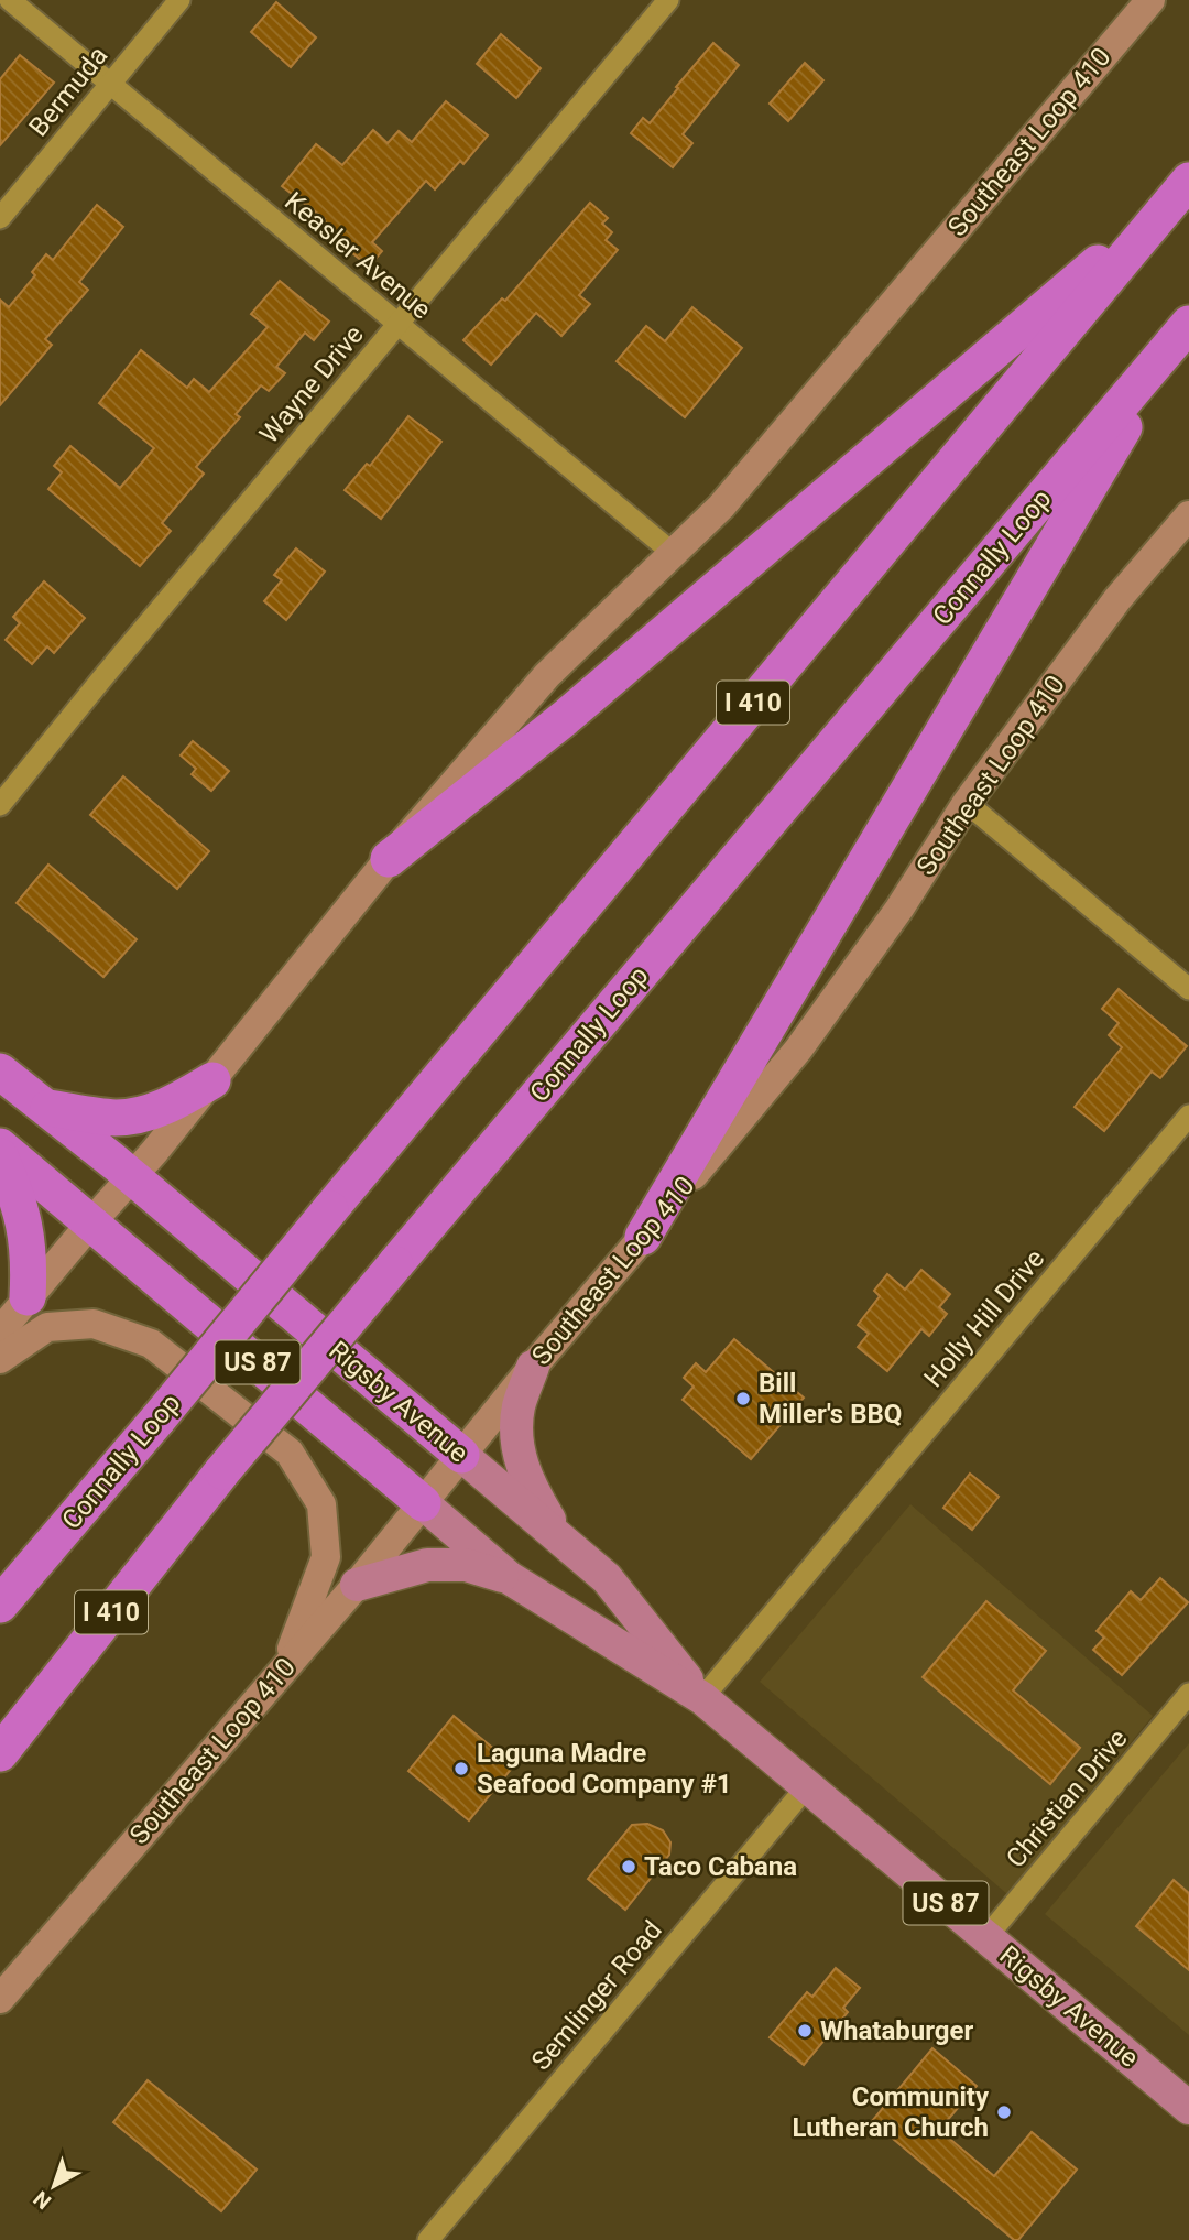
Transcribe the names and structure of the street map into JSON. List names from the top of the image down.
{
  "streets": {
    "highway": [
      "Connally Loop",
      "I 410",
      "US 87",
      "Rigsby Avenue"
    ],
    "main road": ["Southeast Loop 410"],
    "street": [
      "Bermuda",
      "Keasler Avenue",
      "Wayne Drive",
      "Holly Hill Drive",
      "Christian Drive",
      "Semlinger Road"
    ]
  },
  "crossings": [
    ["Bermuda", "Keasler Avenue"],
    ["Southeast Loop 410", "Keasler Avenue"],
    ["Southeast Loop 410", "Rigsby Avenue"],
    ["Keasler Avenue", "Wayne Drive"],
    ["Holly Hill Drive", "Rigsby Avenue"],
    ["Rigsby Avenue", "Christian Drive"],
    ["Rigsby Avenue", "Semlinger Road"]
  ],
  "places": [
    "Bill Miller's BBQ",
    "Laguna Madre Seafood Company #1",
    "Taco Cabana",
    "Whataburger",
    "Community Lutheran Church"
  ],
  "north": "bottom left"
}
